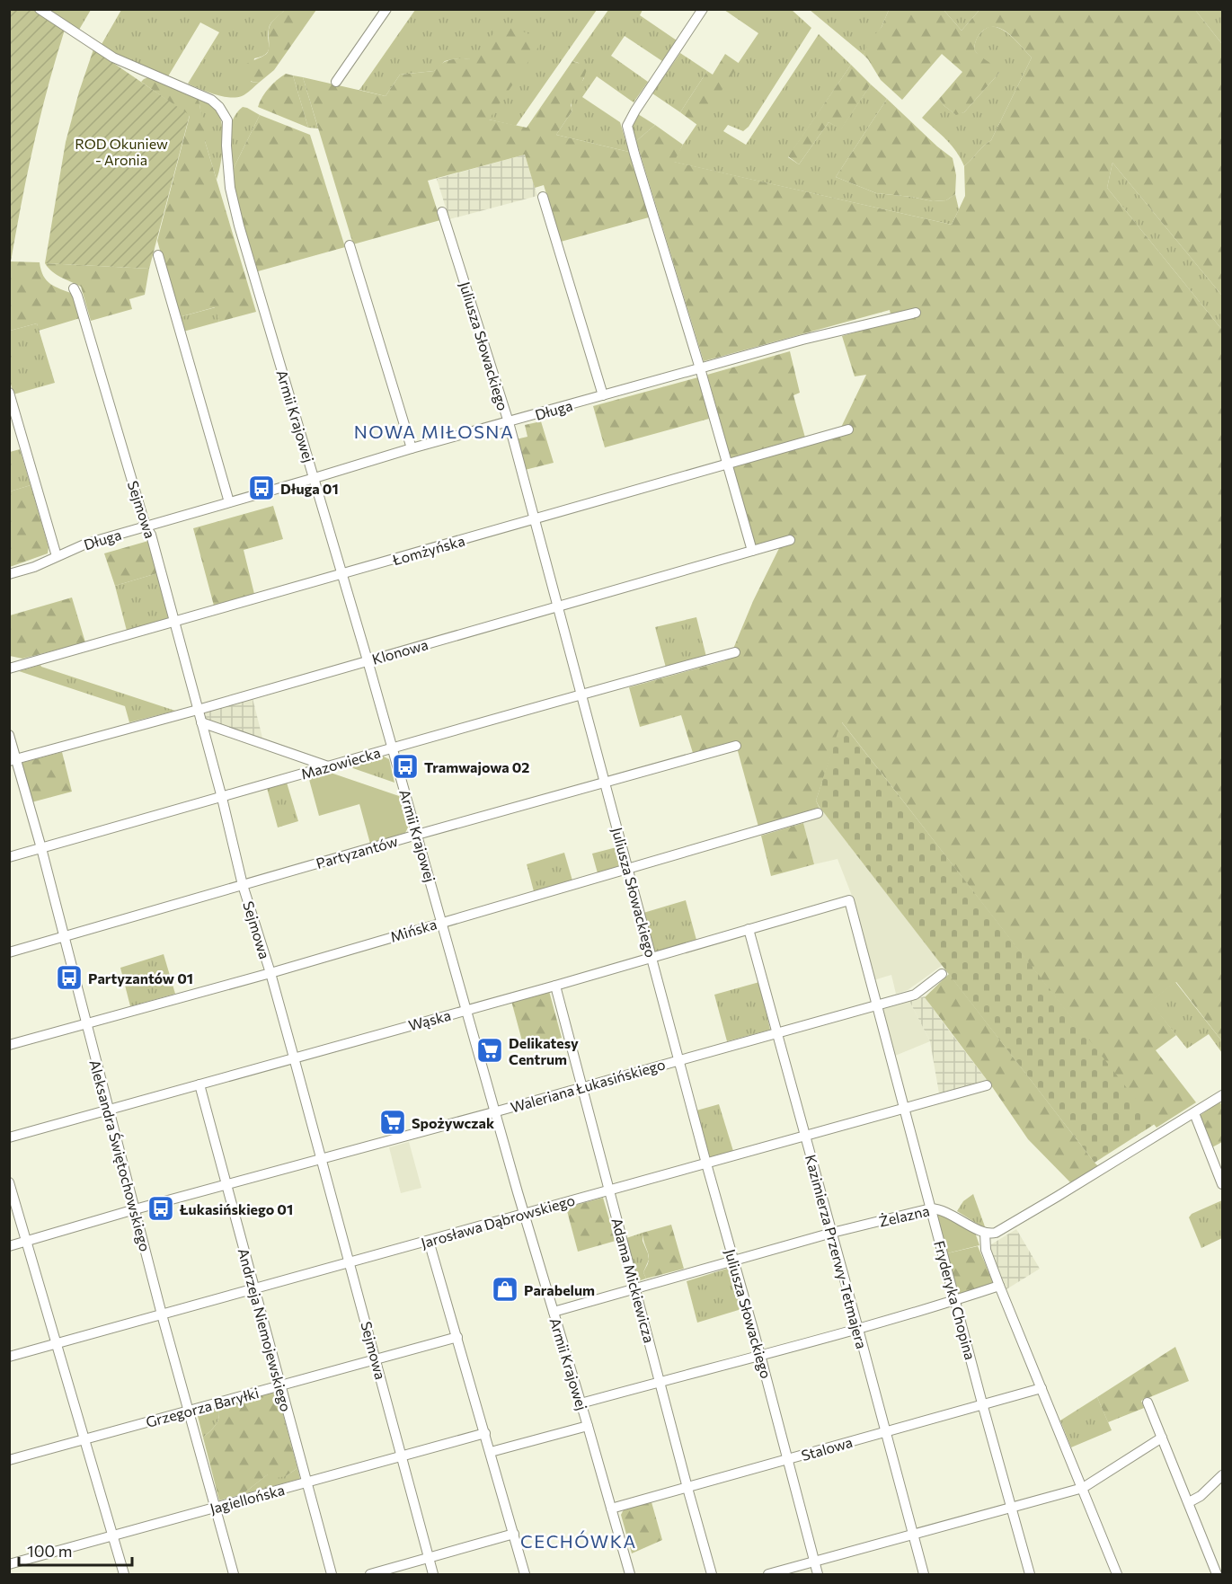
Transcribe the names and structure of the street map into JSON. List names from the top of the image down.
{
  "streets": {
    "street": [
      "Juliusza Słowackiego",
      "Długa",
      "Armii Krajowej",
      "Sejmowa",
      "Łomżyńska",
      "Klonowa",
      "Mazowiecka",
      "Partyzantów",
      "Mińska",
      "Wąska",
      "Waleriana Łukasińskiego",
      "Aleksandra Świętochowskiego",
      "Żelazna",
      "Jarosława Dąbrowskiego",
      "Kazimierza Przerwy-Tetmajera",
      "Adama Mickiewicza",
      "Fryderyka Chopina",
      "Andrzeja Niemojewskiego",
      "Grzegorza Baryłki",
      "Stalowa",
      "Jagiellońska"
    ]
  },
  "crossings": [
    ["Juliusza Słowackiego", "Długa"],
    ["Juliusza Słowackiego", "Łomżyńska"],
    ["Juliusza Słowackiego", "Klonowa"],
    ["Juliusza Słowackiego", "Mazowiecka"],
    ["Juliusza Słowackiego", "Partyzantów"],
    ["Juliusza Słowackiego", "Mińska"],
    ["Juliusza Słowackiego", "Wąska"],
    ["Juliusza Słowackiego", "Waleriana Łukasińskiego"],
    ["Juliusza Słowackiego", "Żelazna"],
    ["Juliusza Słowackiego", "Jarosława Dąbrowskiego"],
    ["Juliusza Słowackiego", "Stalowa"],
    ["Długa", "Armii Krajowej"],
    ["Długa", "Sejmowa"],
    ["Armii Krajowej", "Łomżyńska"],
    ["Armii Krajowej", "Klonowa"],
    ["Armii Krajowej", "Mazowiecka"],
    ["Armii Krajowej", "Partyzantów"],
    ["Armii Krajowej", "Mińska"],
    ["Armii Krajowej", "Wąska"],
    ["Armii Krajowej", "Waleriana Łukasińskiego"],
    ["Armii Krajowej", "Żelazna"],
    ["Armii Krajowej", "Jarosława Dąbrowskiego"],
    ["Armii Krajowej", "Stalowa"],
    ["Sejmowa", "Łomżyńska"],
    ["Sejmowa", "Klonowa"],
    ["Sejmowa", "Mazowiecka"],
    ["Sejmowa", "Partyzantów"],
    ["Sejmowa", "Mińska"],
    ["Sejmowa", "Wąska"],
    ["Sejmowa", "Waleriana Łukasińskiego"],
    ["Sejmowa", "Jarosława Dąbrowskiego"],
    ["Sejmowa", "Grzegorza Baryłki"],
    ["Sejmowa", "Jagiellońska"],
    ["Klonowa", "Aleksandra Świętochowskiego"],
    ["Mazowiecka", "Aleksandra Świętochowskiego"],
    ["Partyzantów", "Aleksandra Świętochowskiego"],
    ["Mińska", "Aleksandra Świętochowskiego"],
    ["Wąska", "Aleksandra Świętochowskiego"],
    ["Wąska", "Kazimierza Przerwy-Tetmajera"],
    ["Wąska", "Adama Mickiewicza"],
    ["Wąska", "Fryderyka Chopina"],
    ["Wąska", "Andrzeja Niemojewskiego"],
    ["Waleriana Łukasińskiego", "Aleksandra Świętochowskiego"],
    ["Waleriana Łukasińskiego", "Kazimierza Przerwy-Tetmajera"],
    ["Waleriana Łukasińskiego", "Adama Mickiewicza"],
    ["Waleriana Łukasińskiego", "Fryderyka Chopina"],
    ["Waleriana Łukasińskiego", "Andrzeja Niemojewskiego"],
    ["Aleksandra Świętochowskiego", "Jarosława Dąbrowskiego"],
    ["Aleksandra Świętochowskiego", "Grzegorza Baryłki"],
    ["Aleksandra Świętochowskiego", "Jagiellońska"],
    ["Żelazna", "Kazimierza Przerwy-Tetmajera"],
    ["Żelazna", "Adama Mickiewicza"],
    ["Żelazna", "Fryderyka Chopina"],
    ["Jarosława Dąbrowskiego", "Kazimierza Przerwy-Tetmajera"],
    ["Jarosława Dąbrowskiego", "Adama Mickiewicza"],
    ["Jarosława Dąbrowskiego", "Fryderyka Chopina"],
    ["Jarosława Dąbrowskiego", "Andrzeja Niemojewskiego"],
    ["Kazimierza Przerwy-Tetmajera", "Stalowa"],
    ["Adama Mickiewicza", "Stalowa"],
    ["Fryderyka Chopina", "Stalowa"],
    ["Andrzeja Niemojewskiego", "Grzegorza Baryłki"],
    ["Andrzeja Niemojewskiego", "Jagiellońska"]
  ],
  "districts": ["NOWA MIŁOSNA", "CECHÓWKA"],
  "parks": ["ROD Okuniew - Aronia"],
  "places": {
    "bus stop": [
      "Długa 01",
      "Tramwajowa 02",
      "Partyzantów 01",
      "Łukasińskiego 01"
    ],
    "supermarket": ["Delikatesy Centrum", "Spożywczak"],
    "shop": ["Parabelum"]
  },
  "scale_bar": "100 m"
}
